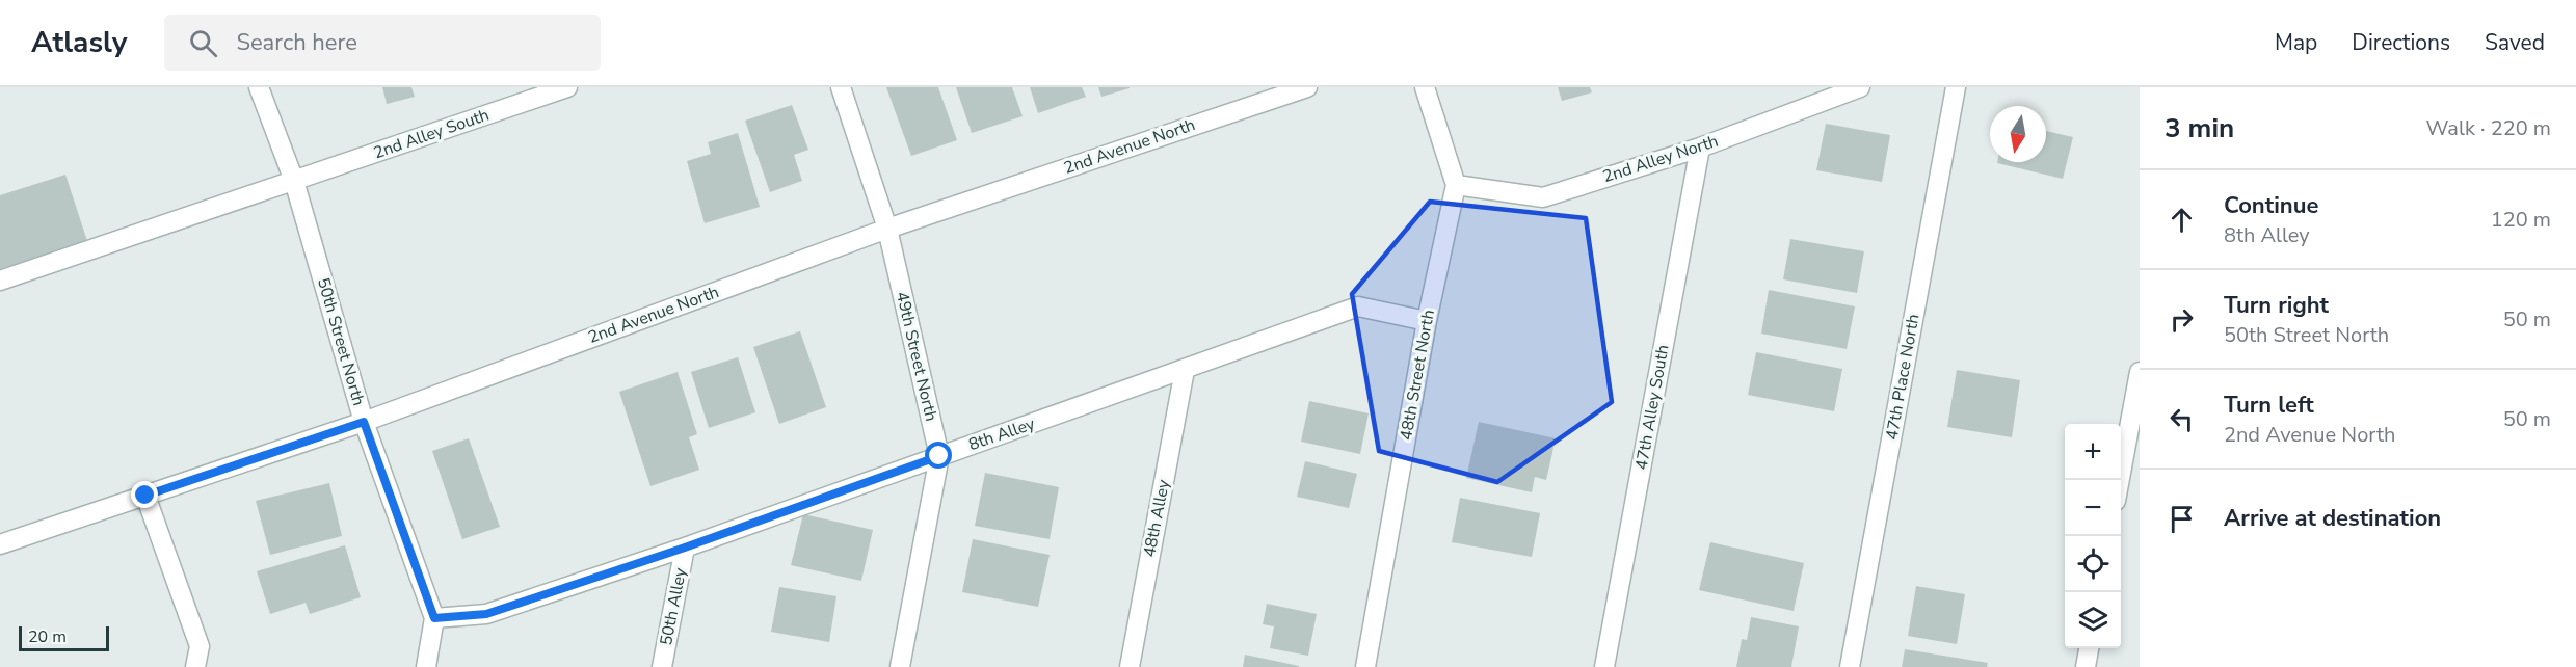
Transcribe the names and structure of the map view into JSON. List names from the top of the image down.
{
  "streets": {
    "street": [
      "2nd Alley South",
      "2nd Avenue North",
      "2nd Alley North",
      "50th Street North",
      "49th Street North",
      "48th Street North",
      "47th Place North",
      "47th Alley South",
      "8th Alley",
      "48th Alley",
      "50th Alley"
    ]
  },
  "crossings": [
    ["2nd Alley South", "50th Street North"],
    ["2nd Avenue North", "50th Street North"],
    ["2nd Avenue North", "49th Street North"],
    ["2nd Alley North", "48th Street North"],
    ["2nd Alley North", "47th Alley South"],
    ["50th Street North", "8th Alley"],
    ["49th Street North", "8th Alley"],
    ["48th Street North", "8th Alley"],
    ["8th Alley", "48th Alley"],
    ["8th Alley", "50th Alley"]
  ],
  "scale_bar": "20 m",
  "north": "bottom",
  "page": {
    "header": "Atlasly",
    "search": "Search here",
    "nav": ["Map", "Directions", "Saved"],
    "heading": ["3 min", "Walk · 220 m"],
    "list": [
      ["Continue", "8th Alley", "120 m"],
      ["Turn right", "50th Street North", "50 m"],
      ["Turn left", "2nd Avenue North", "50 m"],
      "Arrive at destination"
    ],
    "map_buttons": ["+", "−"],
    "scale": "20 m"
  }
}
